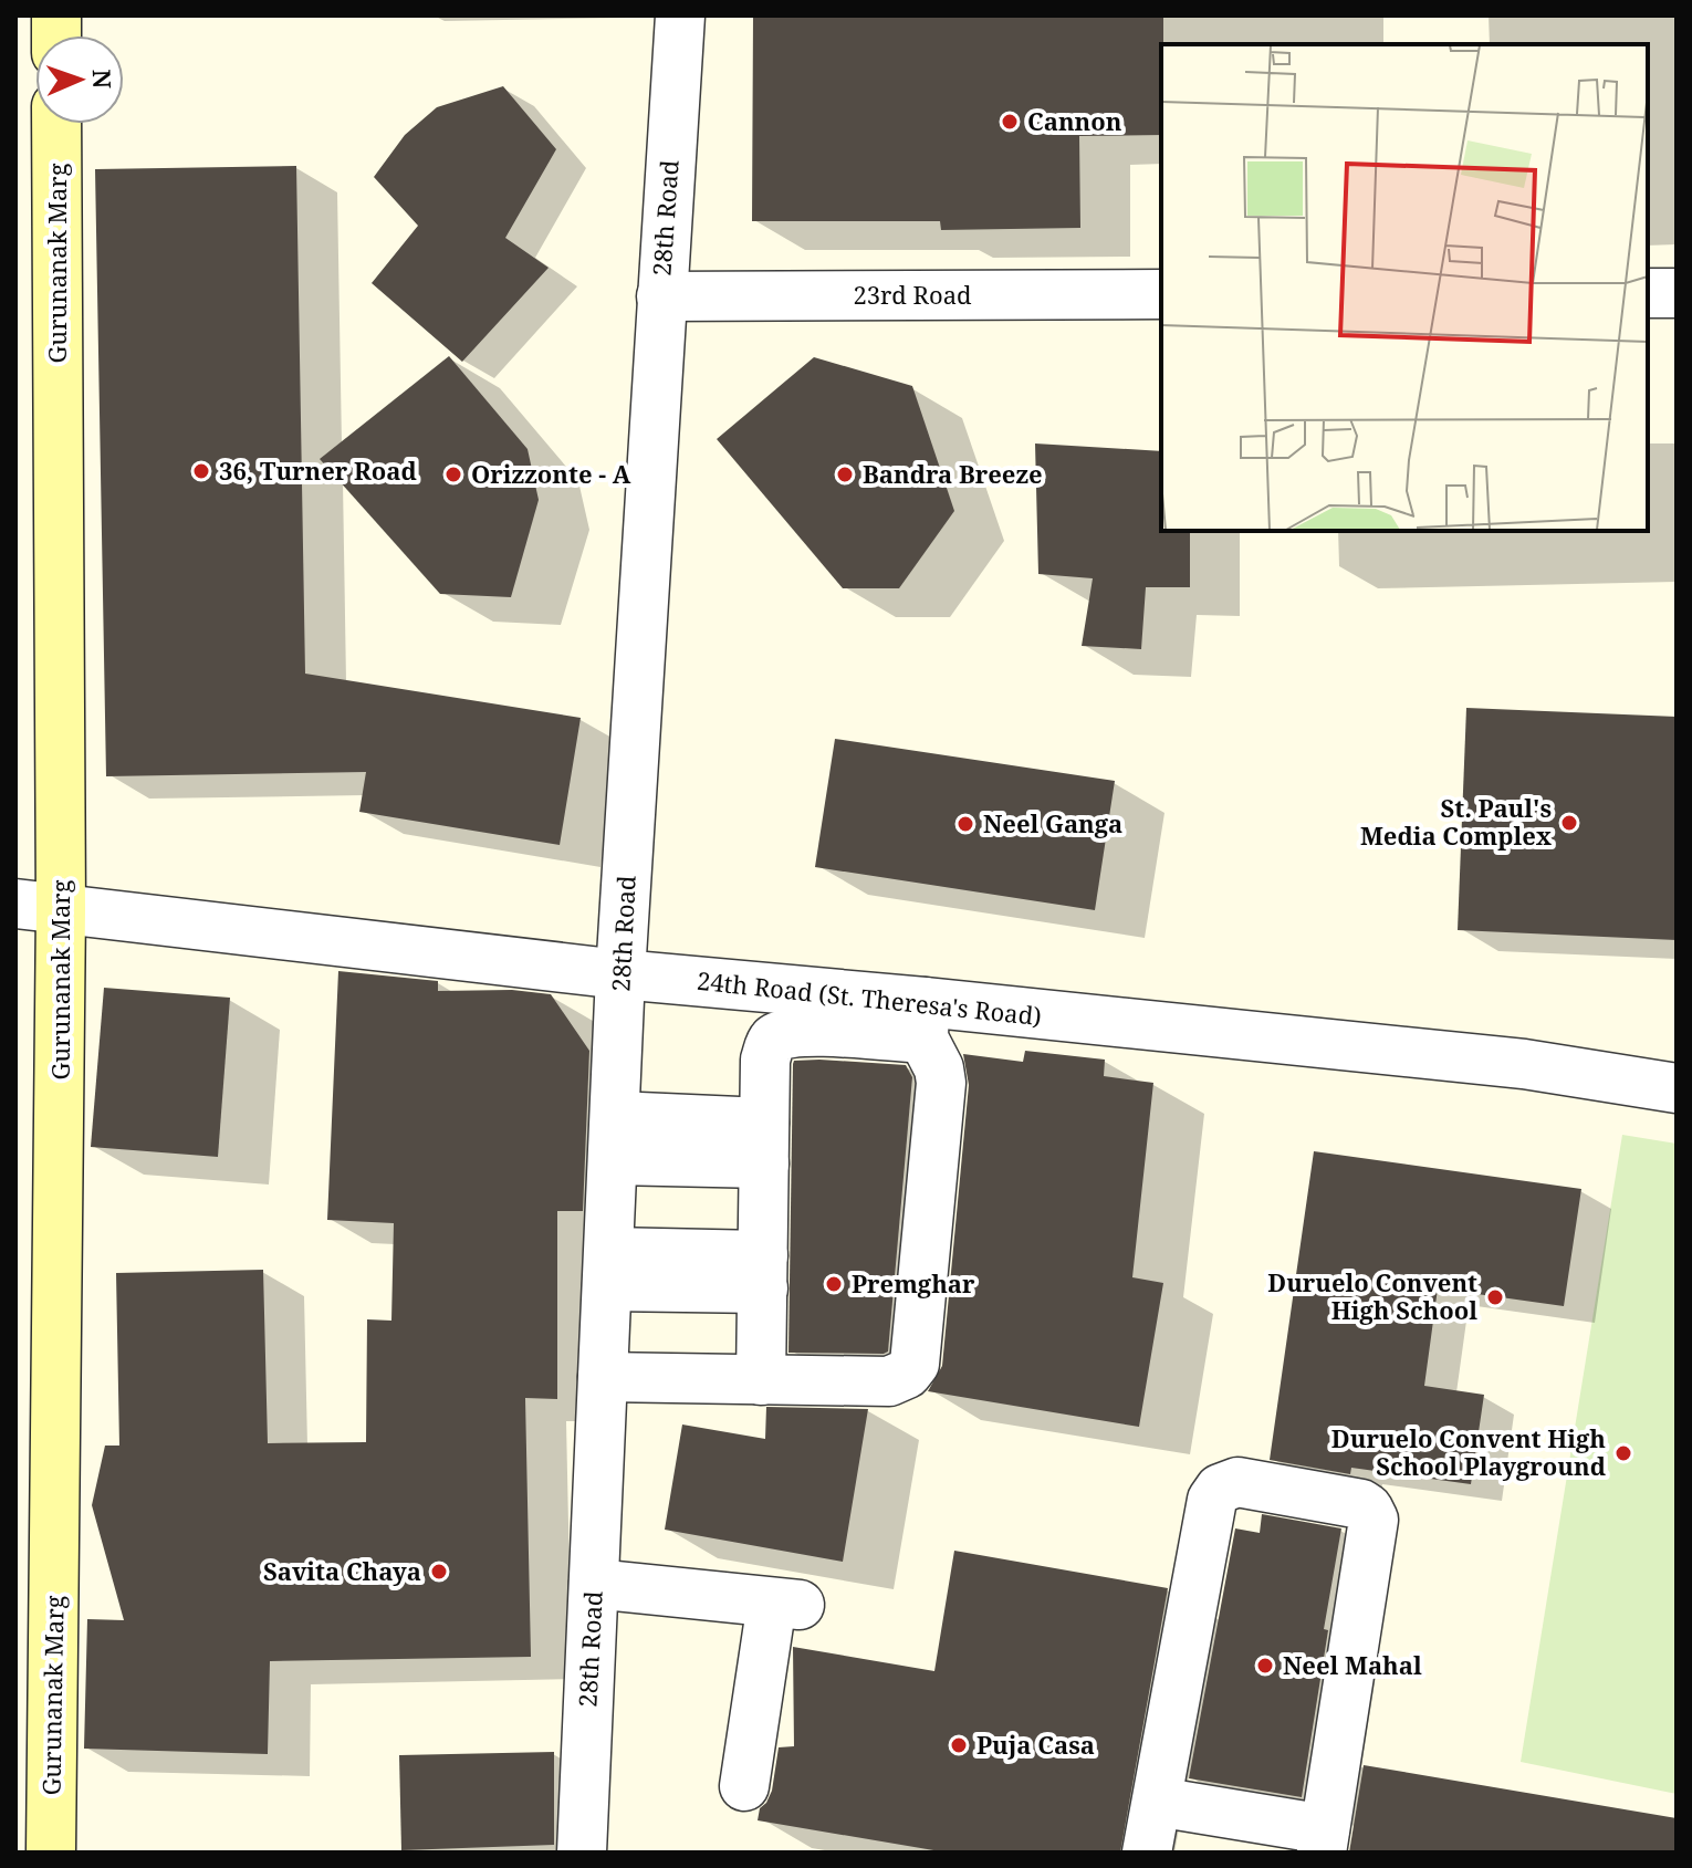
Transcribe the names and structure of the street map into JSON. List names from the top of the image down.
{
  "streets": {
    "main road": ["Gurunanak Marg"],
    "street": ["28th Road", "23rd Road", "24th Road (St. Theresa's Road)"]
  },
  "crossings": [
    ["28th Road", "23rd Road"],
    ["28th Road", "24th Road (St. Theresa's Road)"],
    ["Gurunanak Marg", "24th Road (St. Theresa's Road)"]
  ],
  "places": [
    "Cannon",
    "36, Turner Road",
    "Orizzonte - A",
    "Bandra Breeze",
    "St. Paul's Media Complex",
    "Neel Ganga",
    "Premghar",
    "Duruelo Convent High School",
    "Duruelo Convent High School Playground",
    "Savita Chaya",
    "Neel Mahal",
    "Puja Casa"
  ],
  "north": "right"
}
